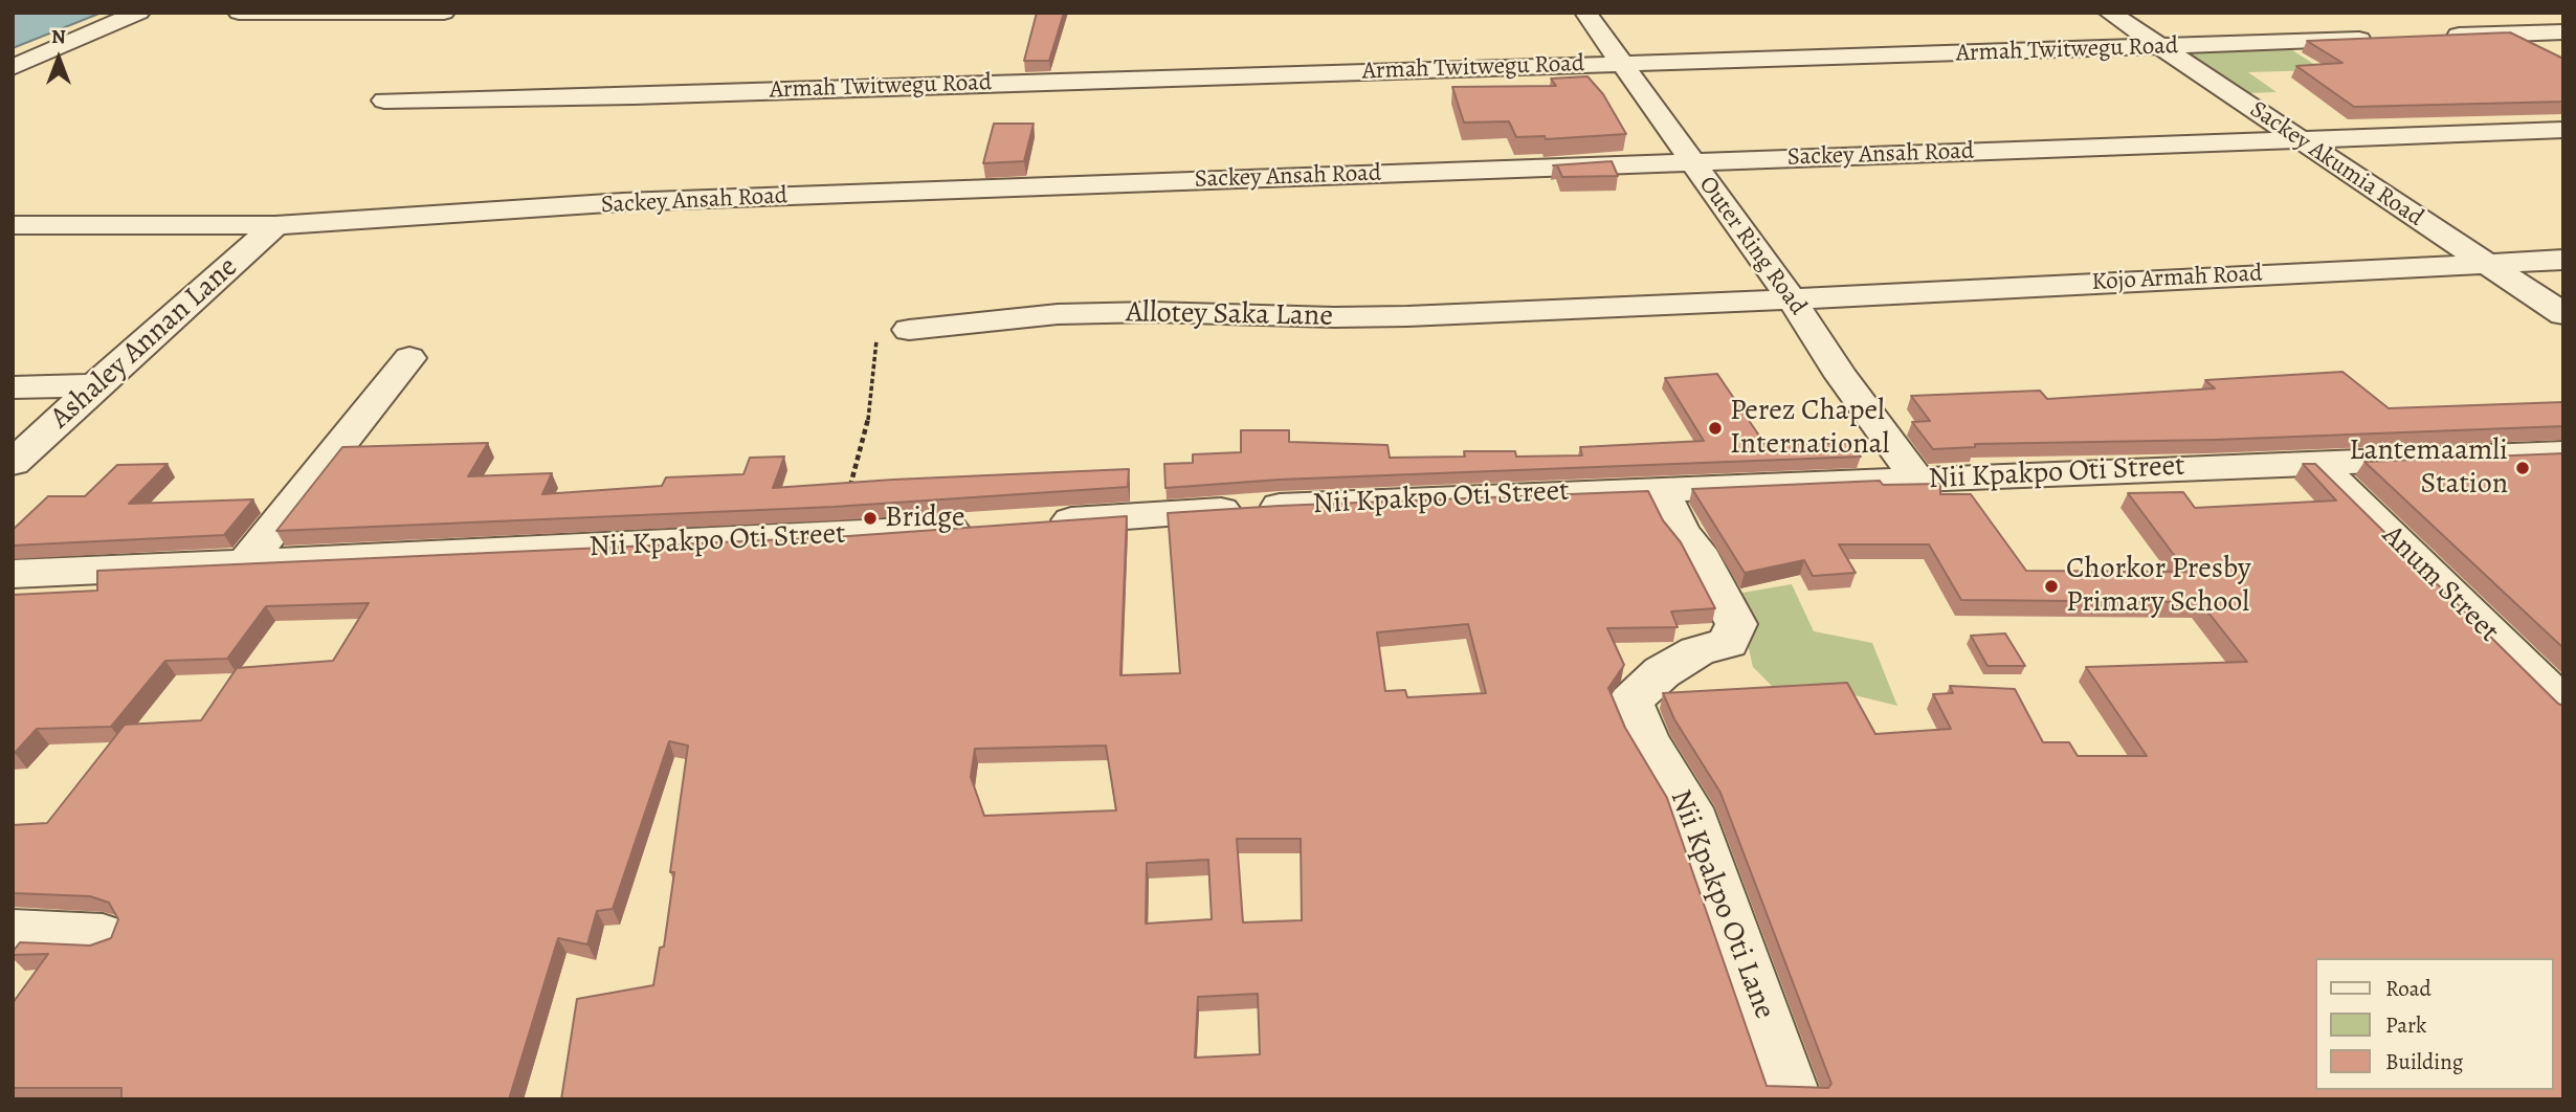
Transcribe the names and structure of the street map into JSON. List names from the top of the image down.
{
  "streets": {
    "street": [
      "Armah Twitwegu Road",
      "Sackey Ansah Road",
      "Sackey Akumia Road",
      "Outer Ring Road",
      "Kojo Armah Road",
      "Allotey Saka Lane",
      "Ashaley Annan Lane",
      "Nii Kpakpo Oti Street",
      "Anum Street",
      "Nii Kpakpo Oti Lane"
    ]
  },
  "crossings": [
    ["Armah Twitwegu Road", "Sackey Akumia Road"],
    ["Armah Twitwegu Road", "Outer Ring Road"],
    ["Sackey Ansah Road", "Sackey Akumia Road"],
    ["Sackey Ansah Road", "Outer Ring Road"],
    ["Sackey Ansah Road", "Ashaley Annan Lane"],
    ["Sackey Akumia Road", "Kojo Armah Road"],
    ["Outer Ring Road", "Kojo Armah Road"],
    ["Outer Ring Road", "Allotey Saka Lane"],
    ["Outer Ring Road", "Nii Kpakpo Oti Street"],
    ["Kojo Armah Road", "Allotey Saka Lane"],
    ["Nii Kpakpo Oti Street", "Anum Street"],
    ["Nii Kpakpo Oti Street", "Nii Kpakpo Oti Lane"]
  ],
  "places": [
    "Perez Chapel International",
    "Lantemaamli Station",
    "Bridge",
    "Chorkor Presby Primary School"
  ],
  "legend": ["Road", "Park", "Building"],
  "north": "top"
}
